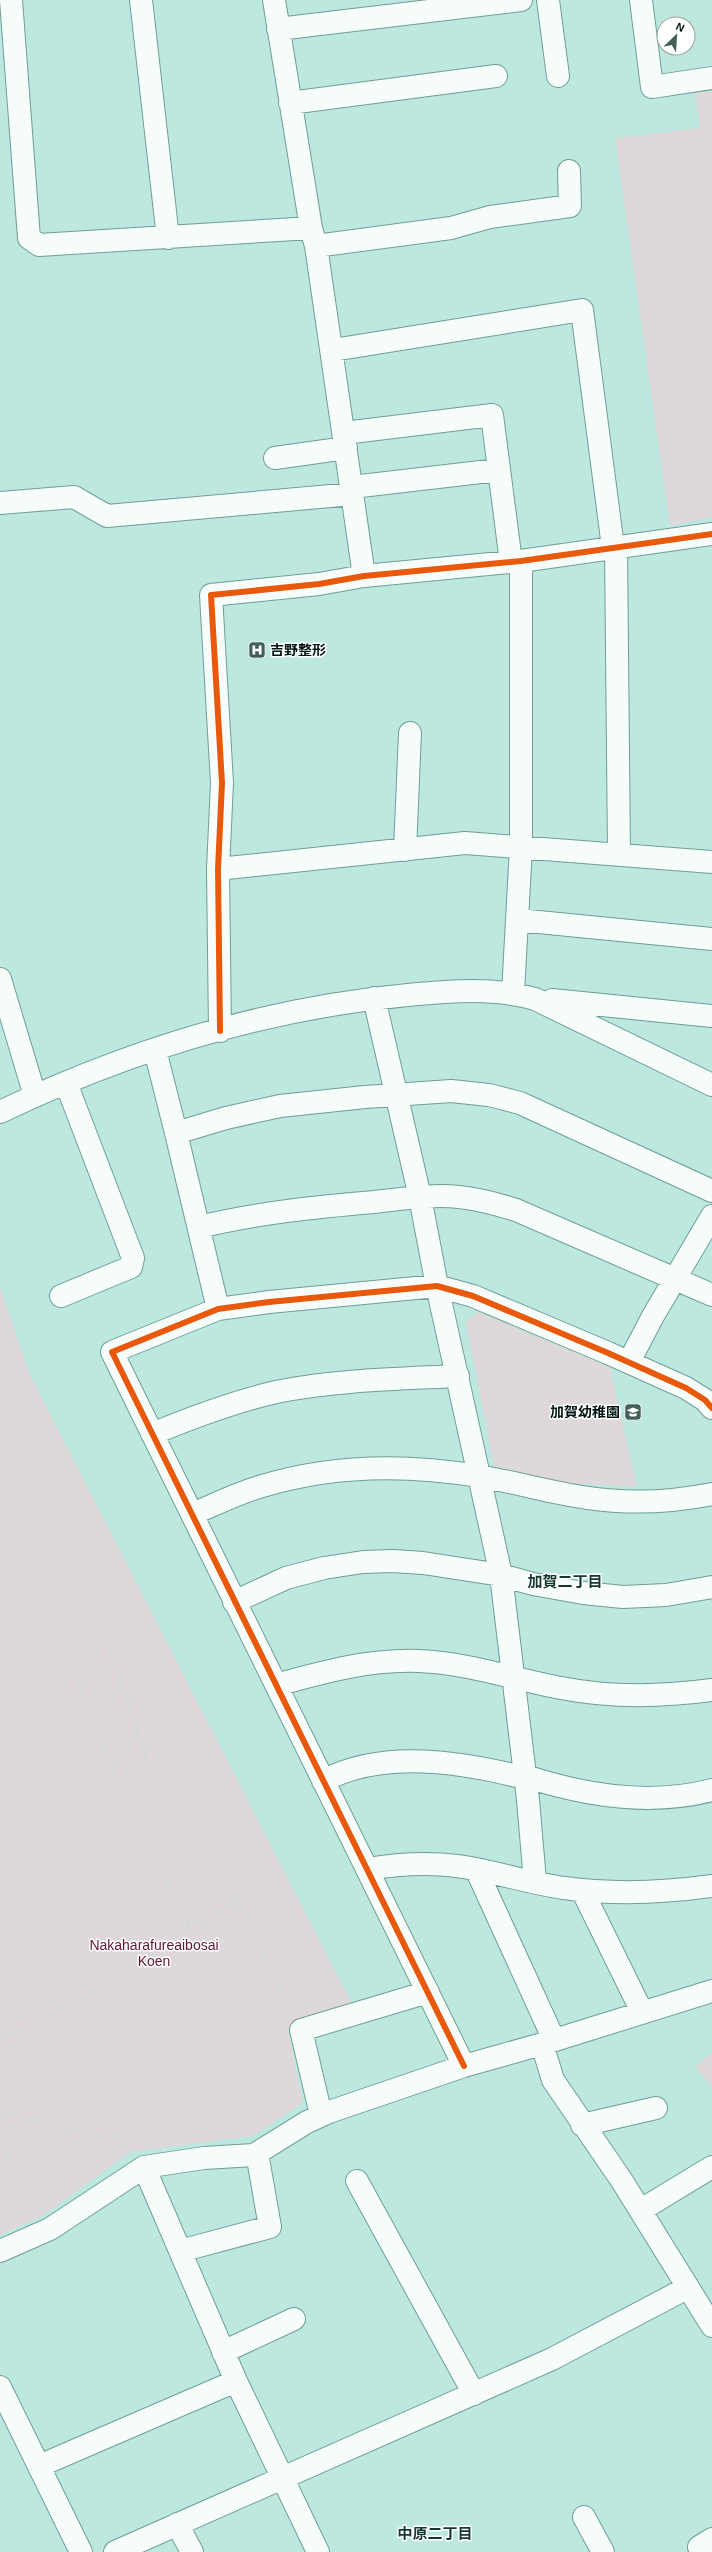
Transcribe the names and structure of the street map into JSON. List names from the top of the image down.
{
  "districts": ["加賀二丁目", "中原二丁目"],
  "parks": ["Nakaharafureaibosai Koen"],
  "places": {
    "hospital": ["吉野整形"],
    "school or university": ["加賀幼稚園"]
  },
  "north": "top right"
}
